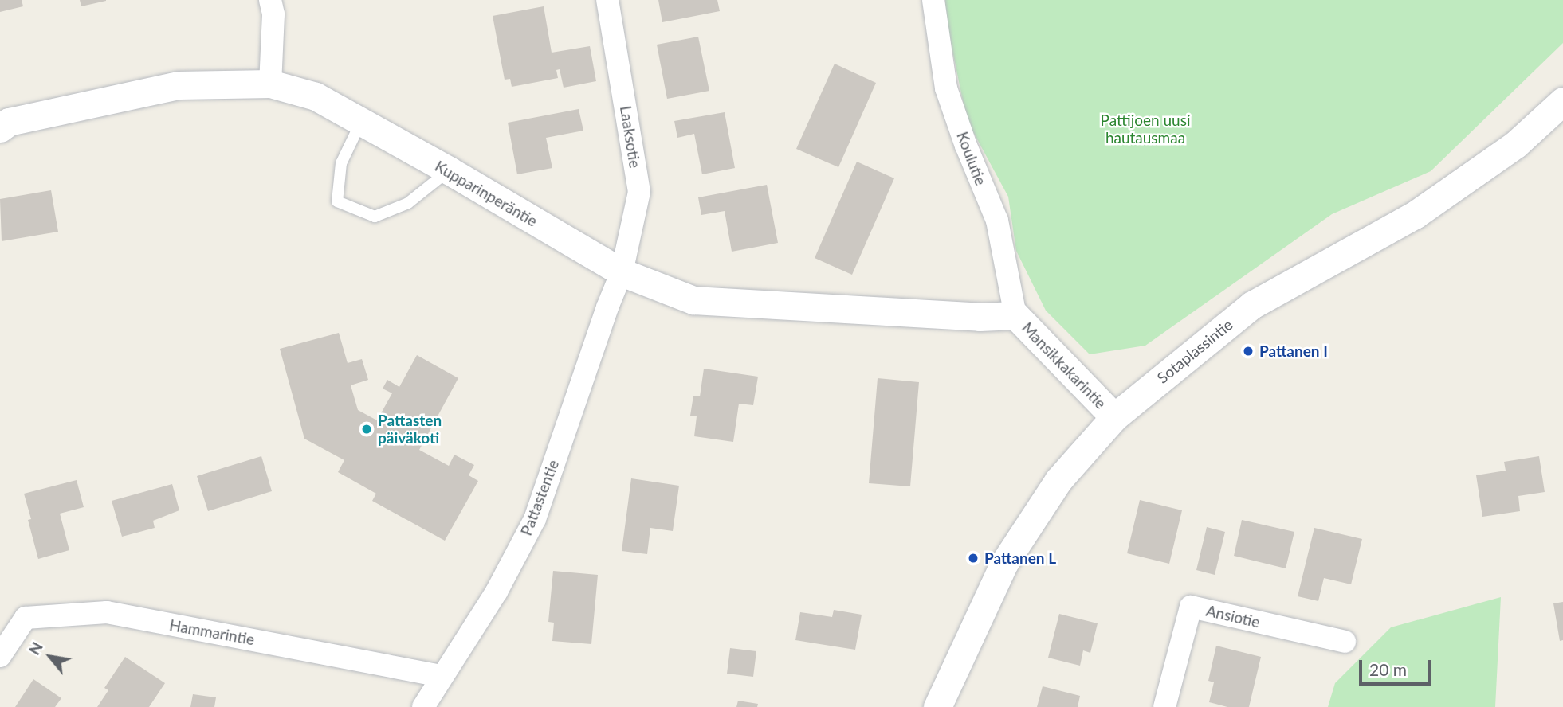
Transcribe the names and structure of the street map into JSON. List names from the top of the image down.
{
  "streets": {
    "street": [
      "Laaksotie",
      "Koulutie",
      "Kupparinperäntie",
      "Sotaplassintie",
      "Mansikkakarintie",
      "Pattastentie",
      "Ansiotie",
      "Hammarintie"
    ]
  },
  "crossings": [
    ["Laaksotie", "Kupparinperäntie"],
    ["Laaksotie", "Pattastentie"],
    ["Koulutie", "Mansikkakarintie"],
    ["Kupparinperäntie", "Mansikkakarintie"],
    ["Kupparinperäntie", "Pattastentie"],
    ["Sotaplassintie", "Mansikkakarintie"],
    ["Pattastentie", "Hammarintie"]
  ],
  "parks": ["Pattijoen uusi hautausmaa"],
  "places": ["Pattanen I", "Pattasten päiväkoti", "Pattanen L"],
  "scale_bar": "20 m",
  "north": "top left"
}
